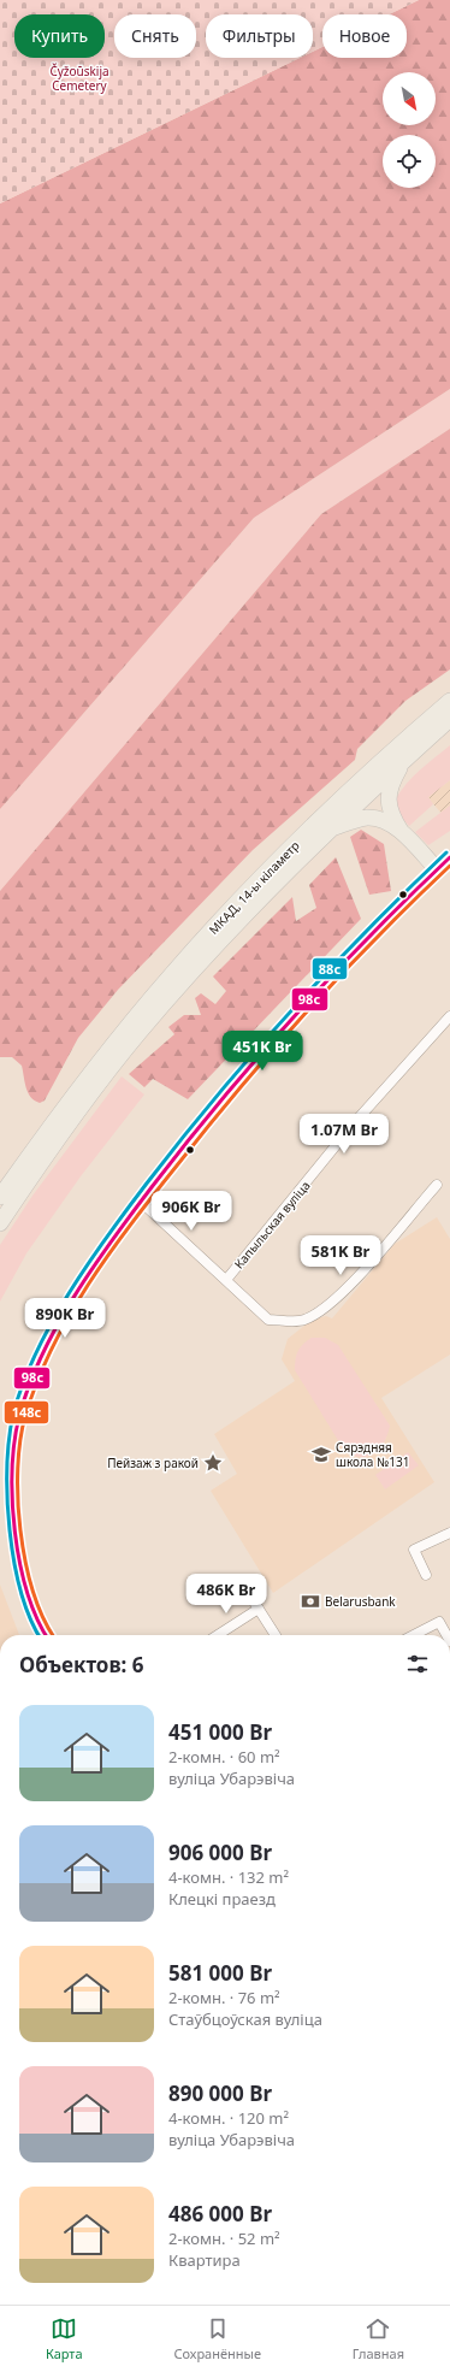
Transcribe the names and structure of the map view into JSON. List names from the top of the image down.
{
  "streets": {
    "highway": ["МКАД, 14-ы кіламетр"],
    "street": ["Капыльская вуліца"]
  },
  "parks": ["Čyžoŭskija Cemetery"],
  "places": {
    "school or university": ["Сярэдняя школа №131"],
    "place": ["Пейзаж з ракой"],
    "bank": ["Belarusbank"]
  },
  "lines": ["transit line 88с", "transit line 98с", "transit line 148с"],
  "north": "bottom right",
  "page": {
    "chip": [
      "Купить",
      "Снять",
      "Фильтры",
      "Новое"
    ],
    "price": [
      "451K Br",
      "1.07M Br",
      "906K Br",
      "581K Br",
      "890K Br",
      "486K Br"
    ],
    "heading": "Объектов: 6",
    "list": [
      {
        "name": "451 000 Br",
        "note": "2-комн. · 60 m² · вуліца Убарэвіча"
      },
      {
        "name": "906 000 Br",
        "note": "4-комн. · 132 m² · Клецкі праезд"
      },
      {
        "name": "581 000 Br",
        "note": "2-комн. · 76 m² · Стаўбцоўская вуліца"
      },
      {
        "name": "890 000 Br",
        "note": "4-комн. · 120 m² · вуліца Убарэвіча"
      },
      {
        "name": "486 000 Br",
        "note": "2-комн. · 52 m² · Квартира"
      }
    ],
    "tabs": ["Карта", "Сохранённые", "Главная"]
  }
}
